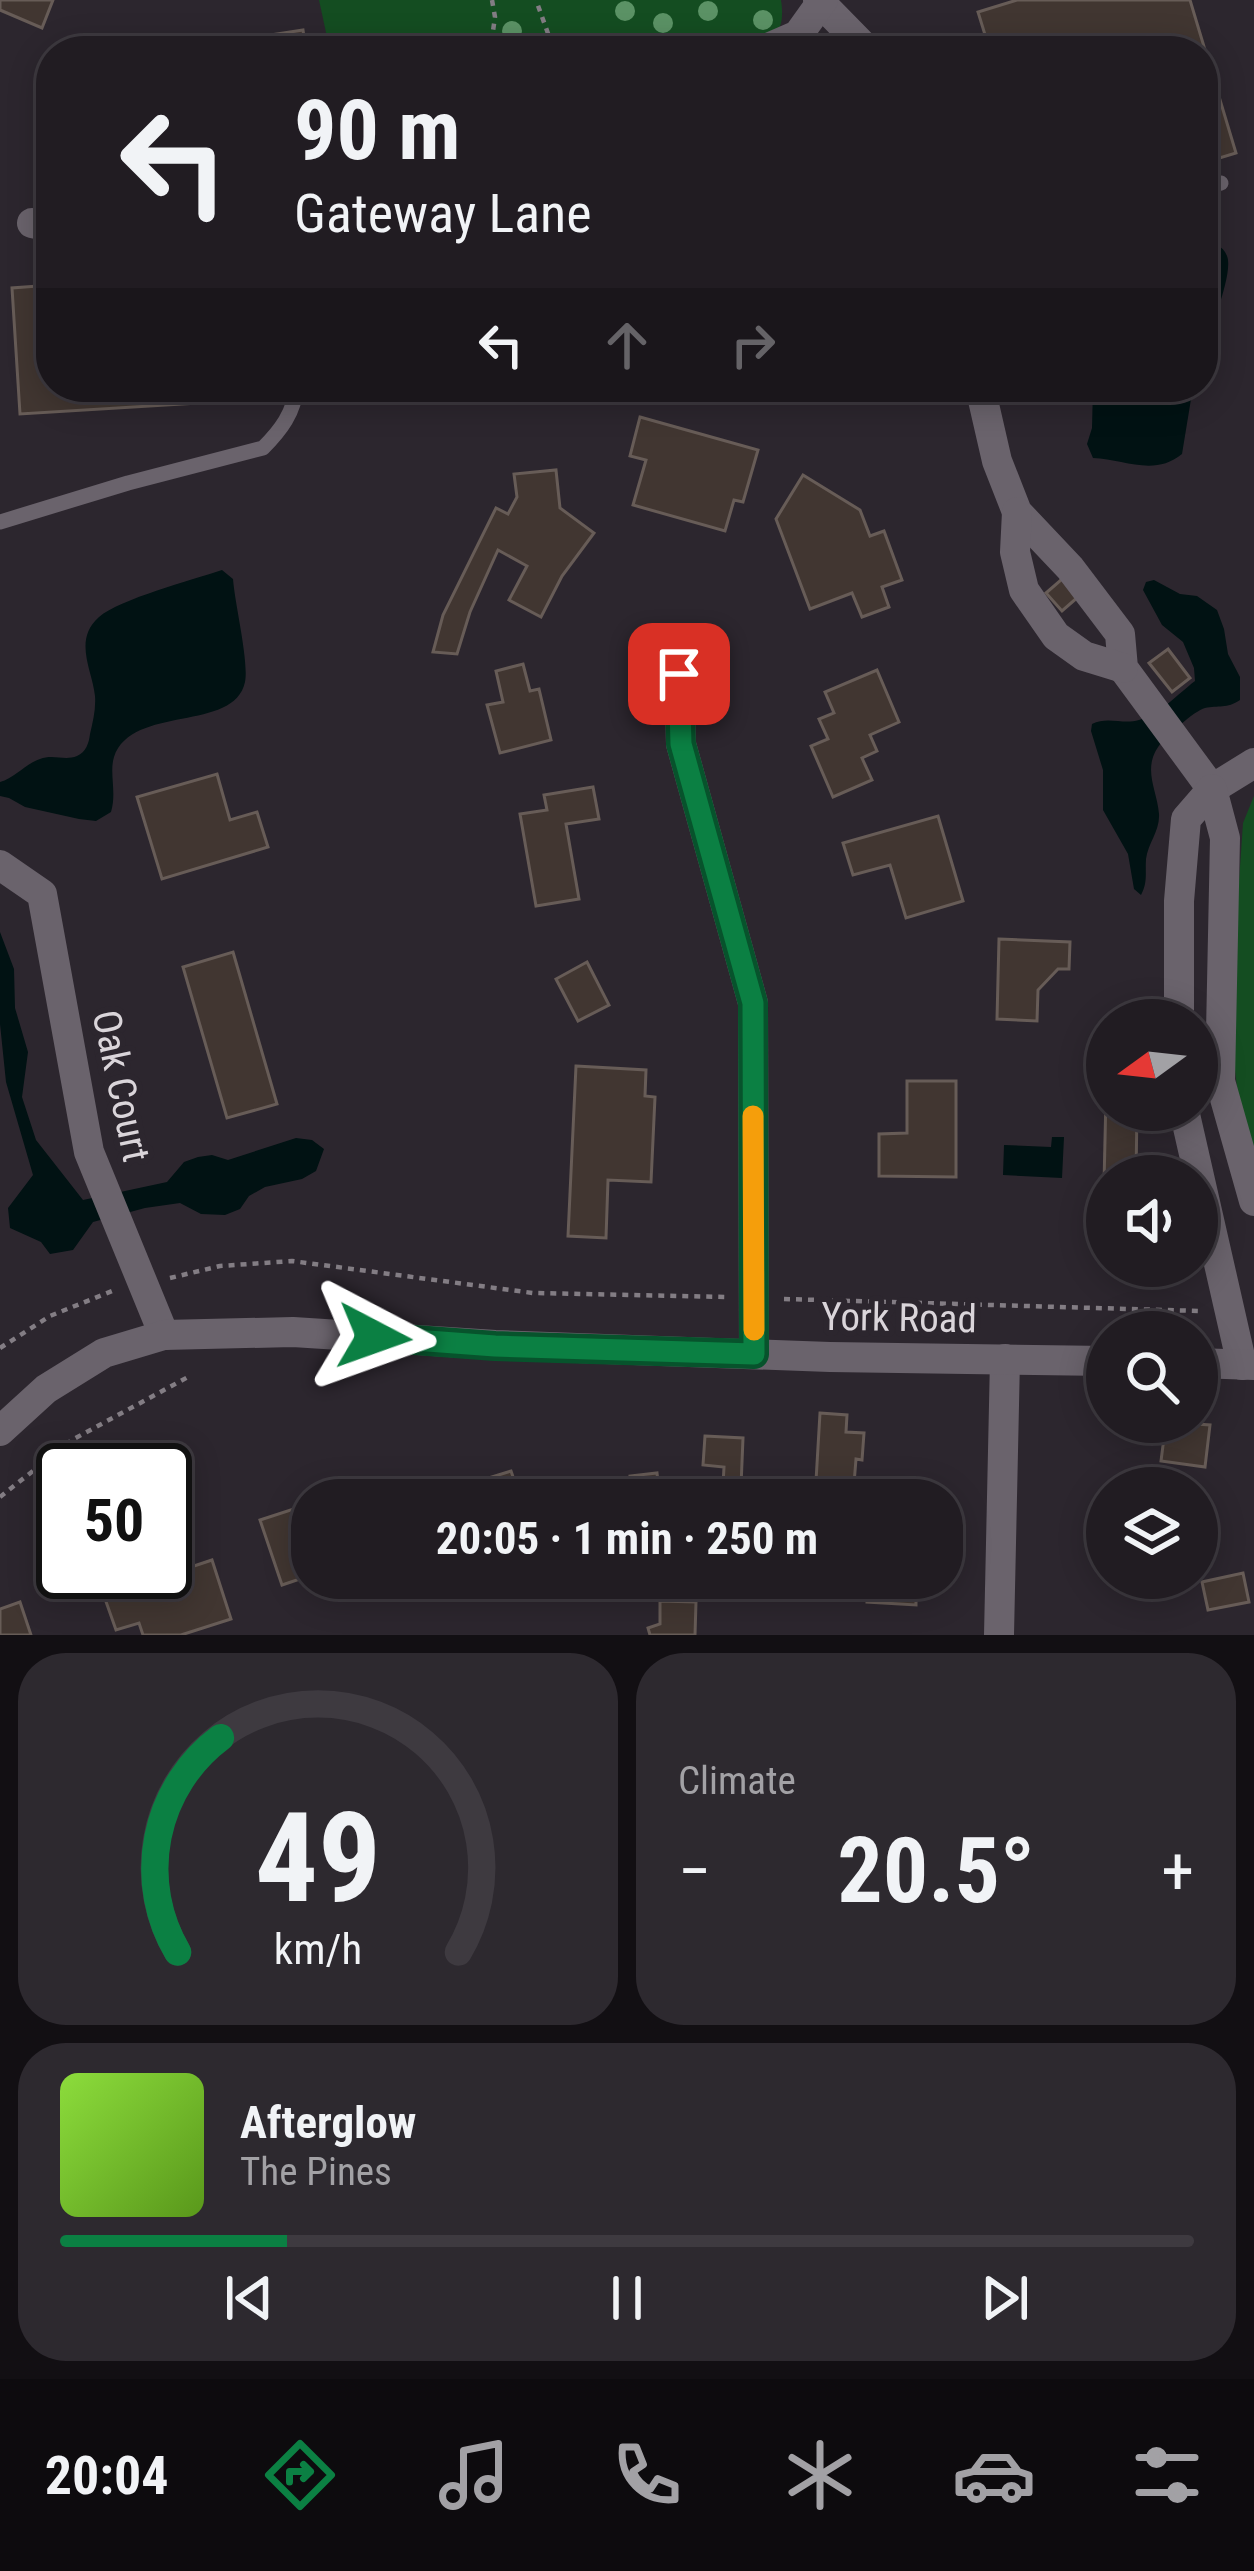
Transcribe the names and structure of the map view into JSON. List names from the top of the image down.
{
  "streets": {
    "street": ["Oak Court", "York Road"]
  },
  "crossings": [
    ["Oak Court", "York Road"]
  ],
  "north": "left",
  "page": {
    "turn": ["90 m", "Gateway Lane"],
    "limit": "50",
    "trip": "20:05 · 1 min · 250 m",
    "tile": "Climate",
    "heat": ["−", "20.5°", "+"],
    "song": ["Afterglow", "The Pines"],
    "tabs": "20:04",
    "gauge": ["49", "km/h"]
  }
}
